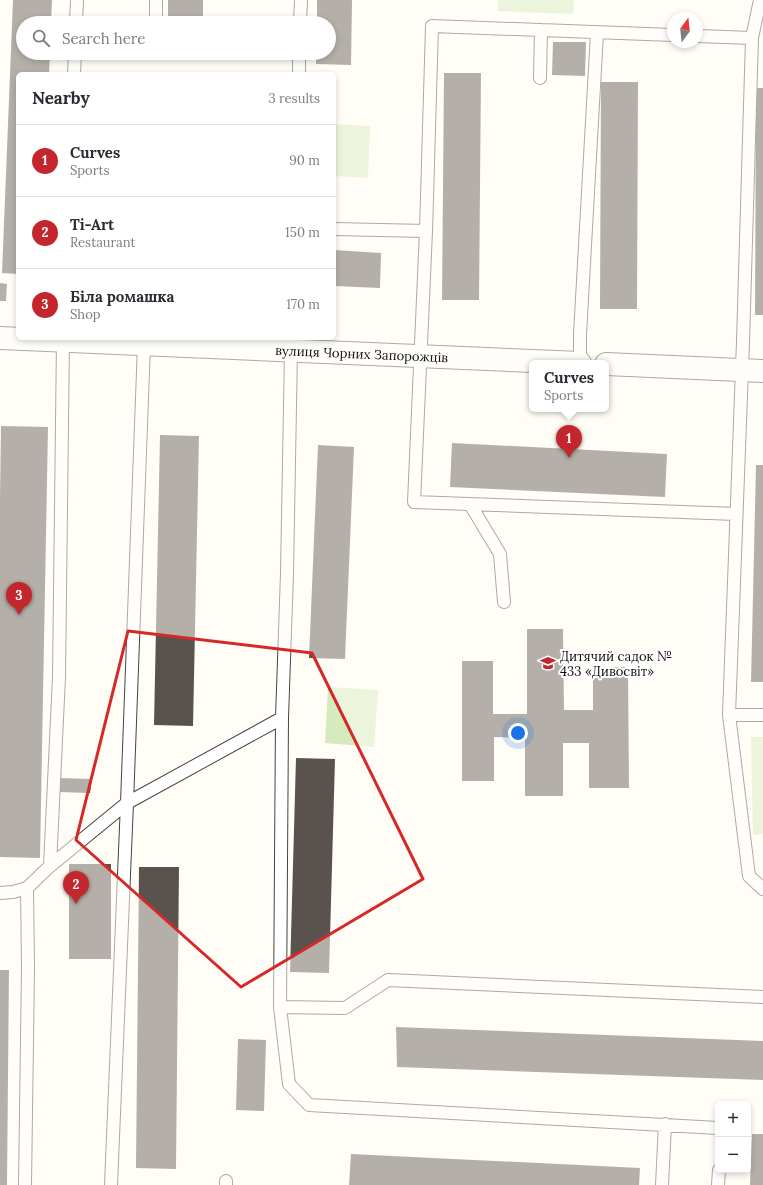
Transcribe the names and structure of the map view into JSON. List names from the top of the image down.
{
  "streets": {
    "street": ["вулиця Чорних Запорожців"]
  },
  "places": {
    "school or university": ["Дитячий садок № 433 «Дивосвіт»"]
  },
  "north": "top",
  "page": {
    "search": "Search here",
    "heading": ["Nearby", "3 results"],
    "list": [
      {
        "mark": "1",
        "name": "Curves",
        "note": "Sports",
        "value": "90 m"
      },
      {
        "mark": "2",
        "name": "Ti-Art",
        "note": "Restaurant",
        "value": "150 m"
      },
      {
        "mark": "3",
        "name": "Біла ромашка",
        "note": "Shop",
        "value": "170 m"
      }
    ],
    "popup": ["Curves", "Sports"],
    "pins": ["1", "3", "2"],
    "map_buttons": ["+", "−"]
  }
}
